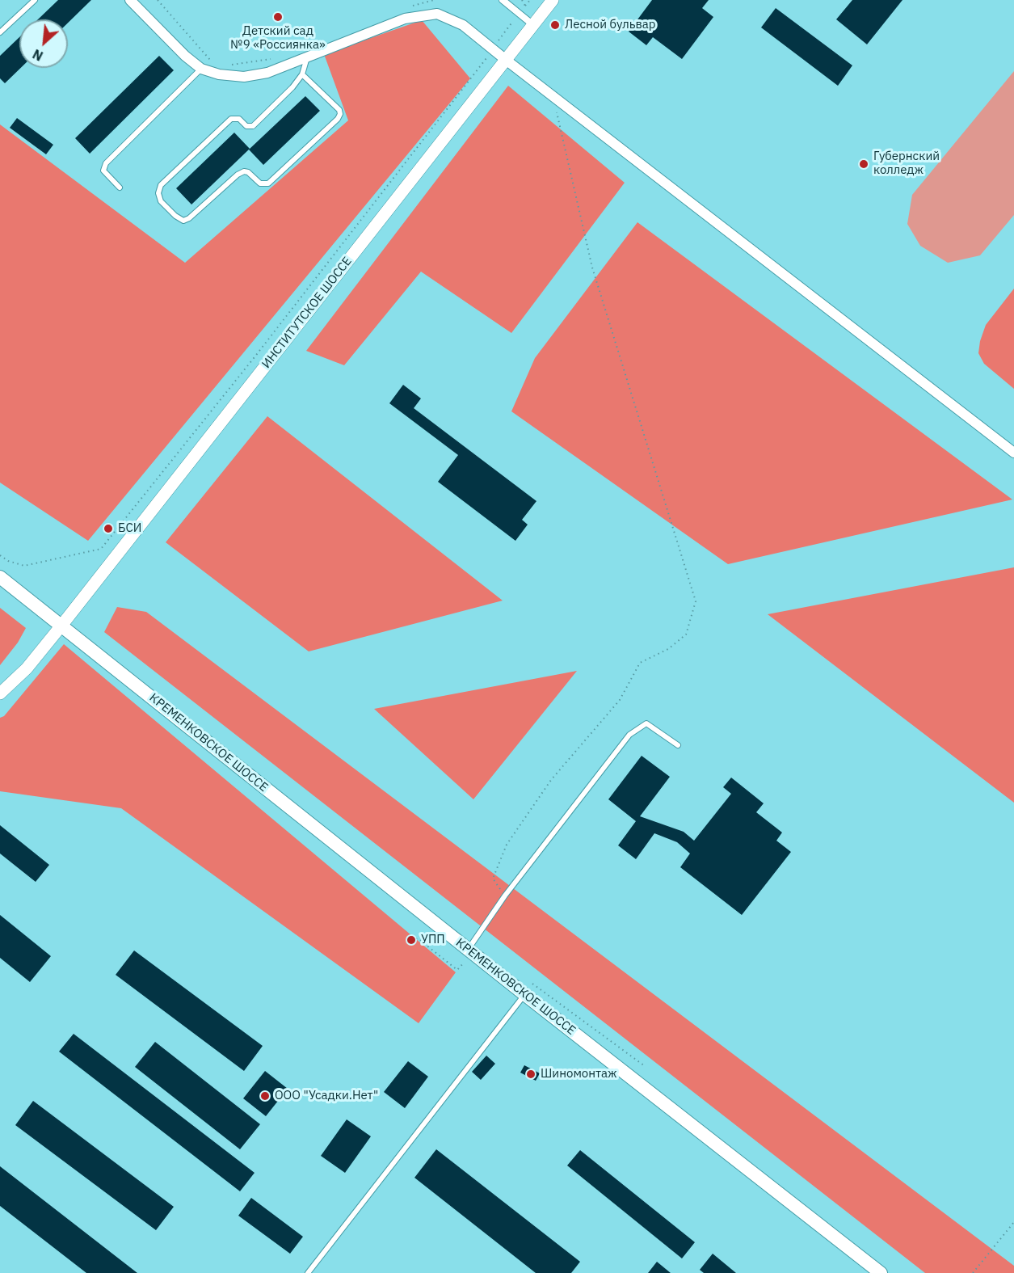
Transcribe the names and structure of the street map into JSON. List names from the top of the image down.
{
  "streets": {
    "main road": ["КРЕМЕНКОВСКОЕ ШОССЕ"],
    "street": ["ИНСТИТУТСКОЕ ШОССЕ"]
  },
  "crossings": [
    ["ИНСТИТУТСКОЕ ШОССЕ", "КРЕМЕНКОВСКОЕ ШОССЕ"]
  ],
  "places": [
    "Детcкий сад №9 «Россиянка»",
    "Лесной бульвар",
    "Губернский колледж",
    "БСИ",
    "УПП",
    "Шиномонтаж",
    "ООО \"Усадки.Нет\""
  ],
  "north": "bottom left"
}
